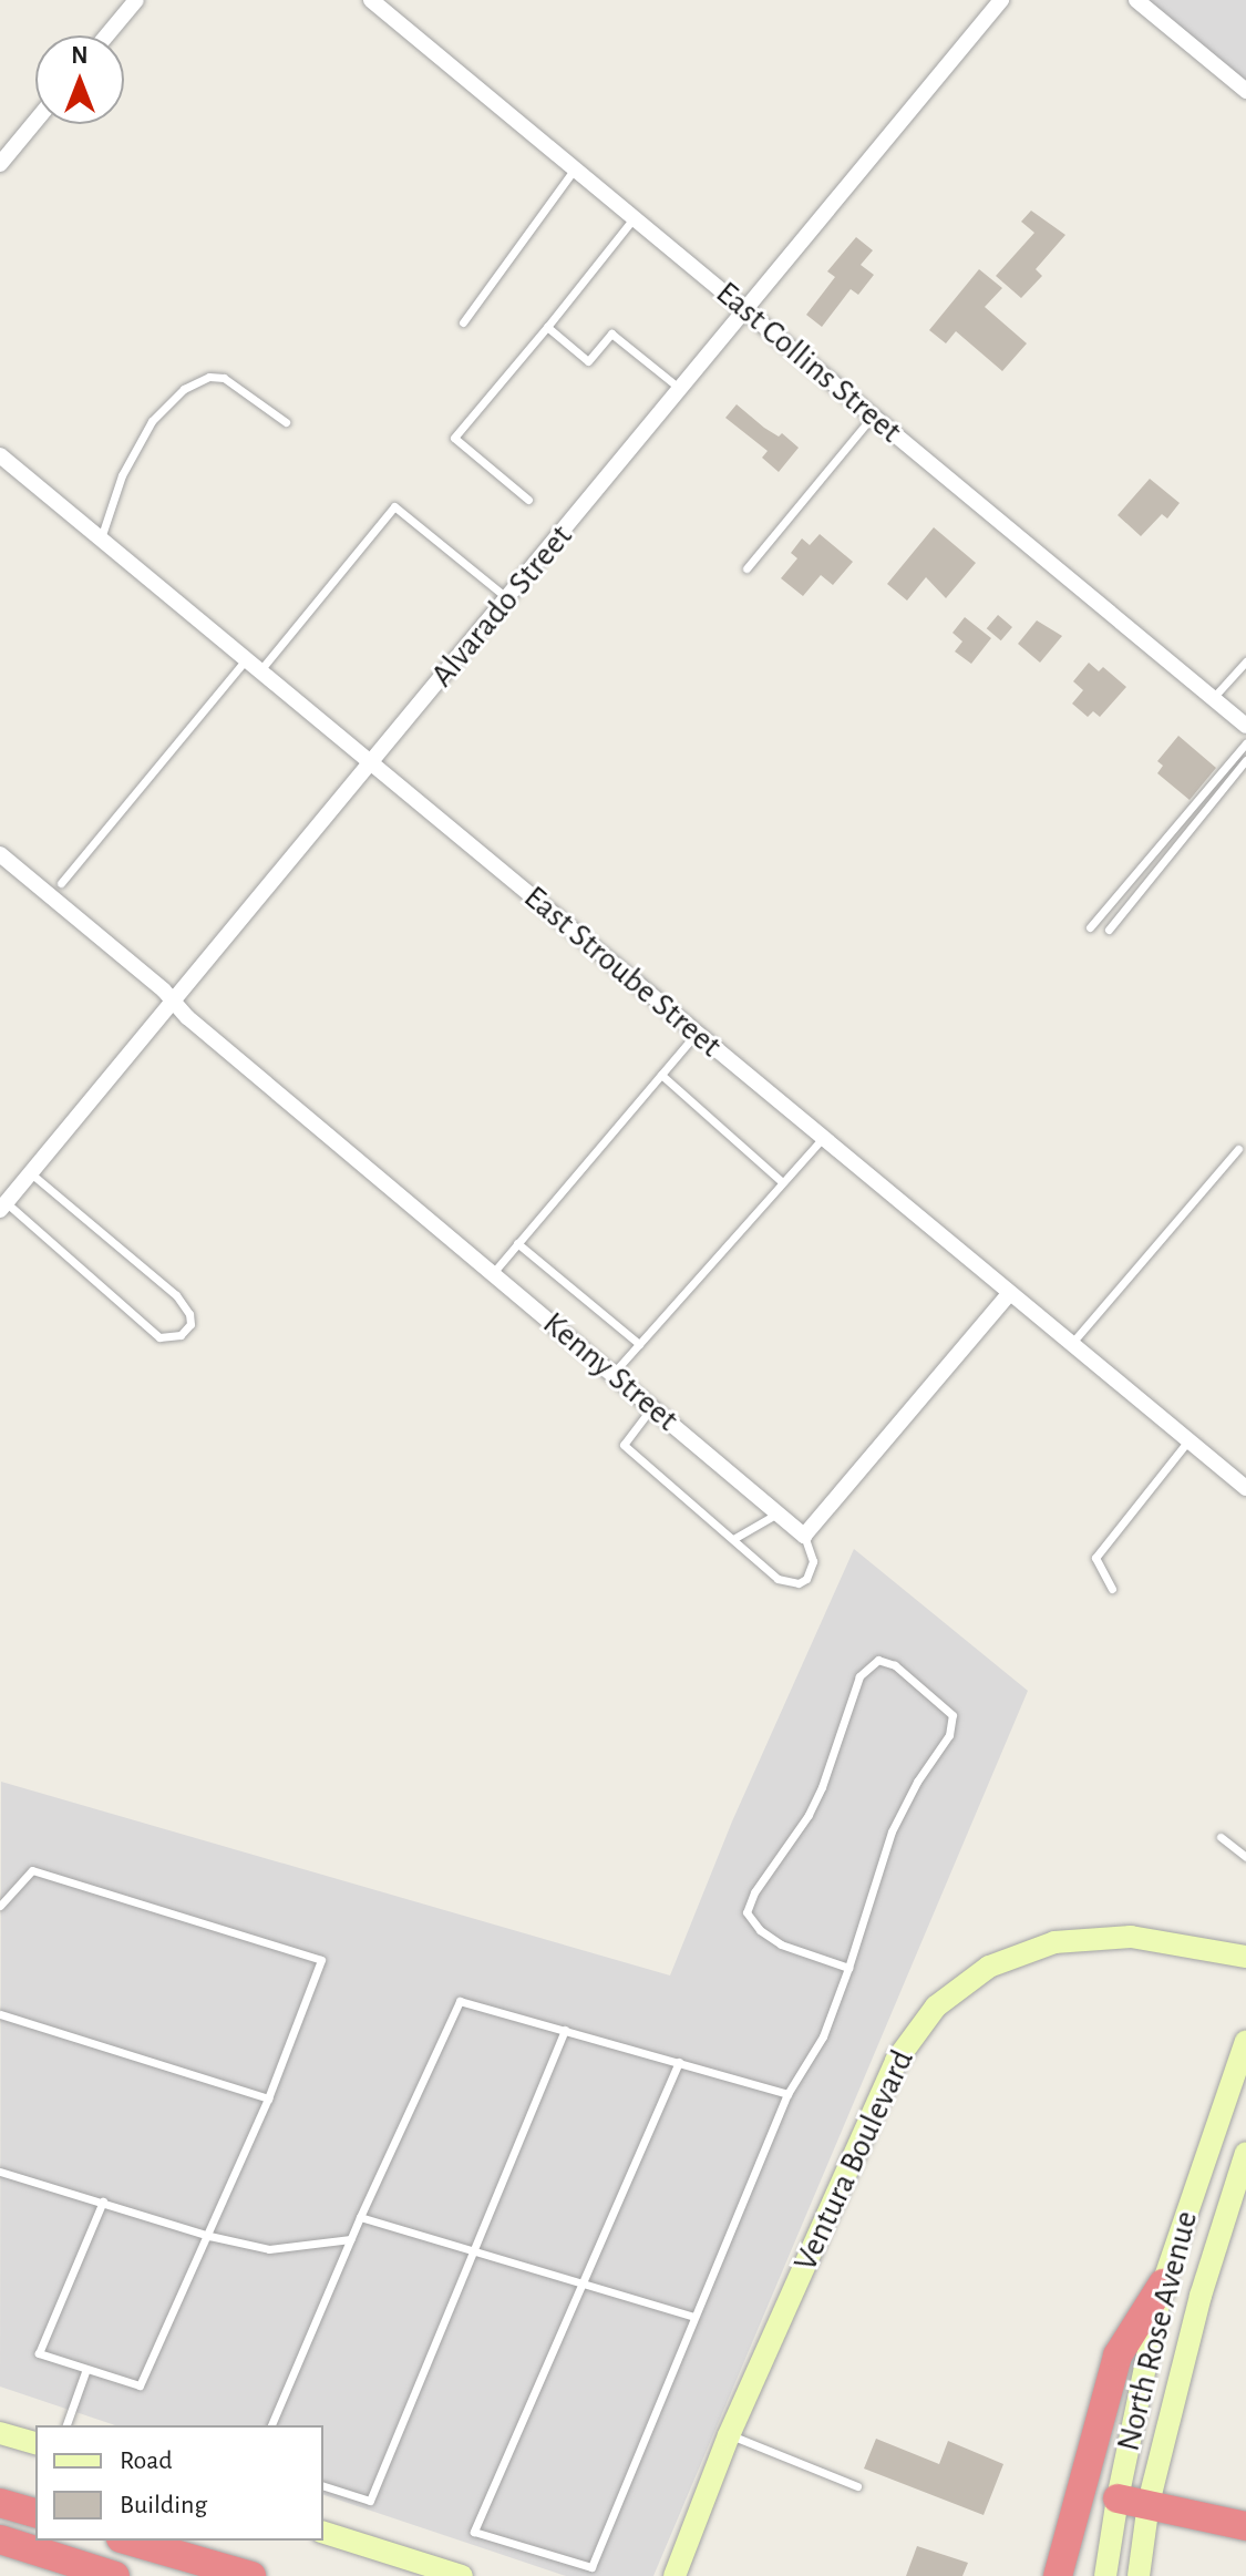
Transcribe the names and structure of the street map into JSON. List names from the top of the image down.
{
  "streets": {
    "street": [
      "East Collins Street",
      "Alvarado Street",
      "East Stroube Street",
      "Kenny Street",
      "Ventura Boulevard",
      "North Rose Avenue"
    ]
  },
  "crossings": [
    ["East Collins Street", "Alvarado Street"],
    ["Alvarado Street", "East Stroube Street"],
    ["Alvarado Street", "Kenny Street"]
  ],
  "legend": ["Road", "Building"],
  "north": "top"
}
